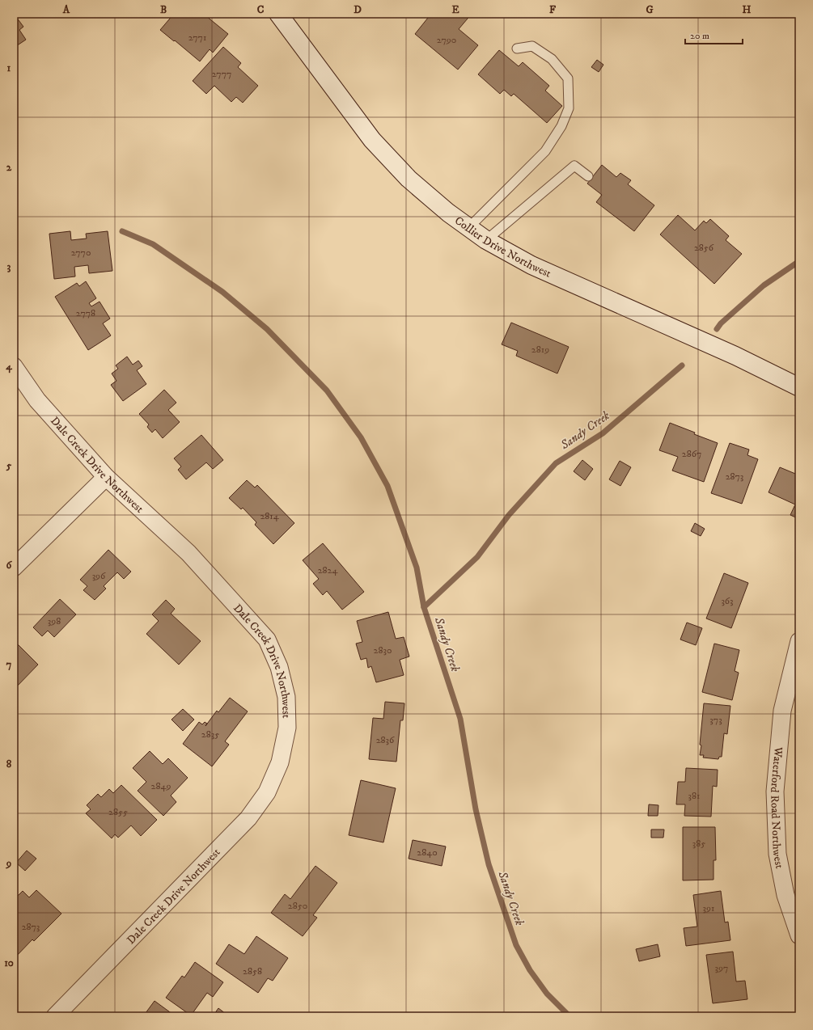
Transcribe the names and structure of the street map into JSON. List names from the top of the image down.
{
  "streets": {
    "main road": ["Collier Drive Northwest"],
    "street": ["Dale Creek Drive Northwest", "Waterford Road Northwest"]
  },
  "water": ["Sandy Creek"],
  "house_numbers": [
    "2771",
    "2790",
    "2777",
    "2856",
    "2770",
    "2778",
    "2819",
    "2867",
    "2873",
    "2814",
    "2824",
    "396",
    "363",
    "398",
    "2830",
    "373",
    "2835",
    "2836",
    "2849",
    "381",
    "2855",
    "385",
    "2840",
    "2850",
    "391",
    "2873",
    "397",
    "2858"
  ],
  "scale_bar": "20 m",
  "grid": {
    "columns": [
      "A",
      "B",
      "C",
      "D",
      "E",
      "F",
      "G",
      "H"
    ],
    "rows": [
      "1",
      "2",
      "3",
      "4",
      "5",
      "6",
      "7",
      "8",
      "9",
      "10"
    ]
  }
}
